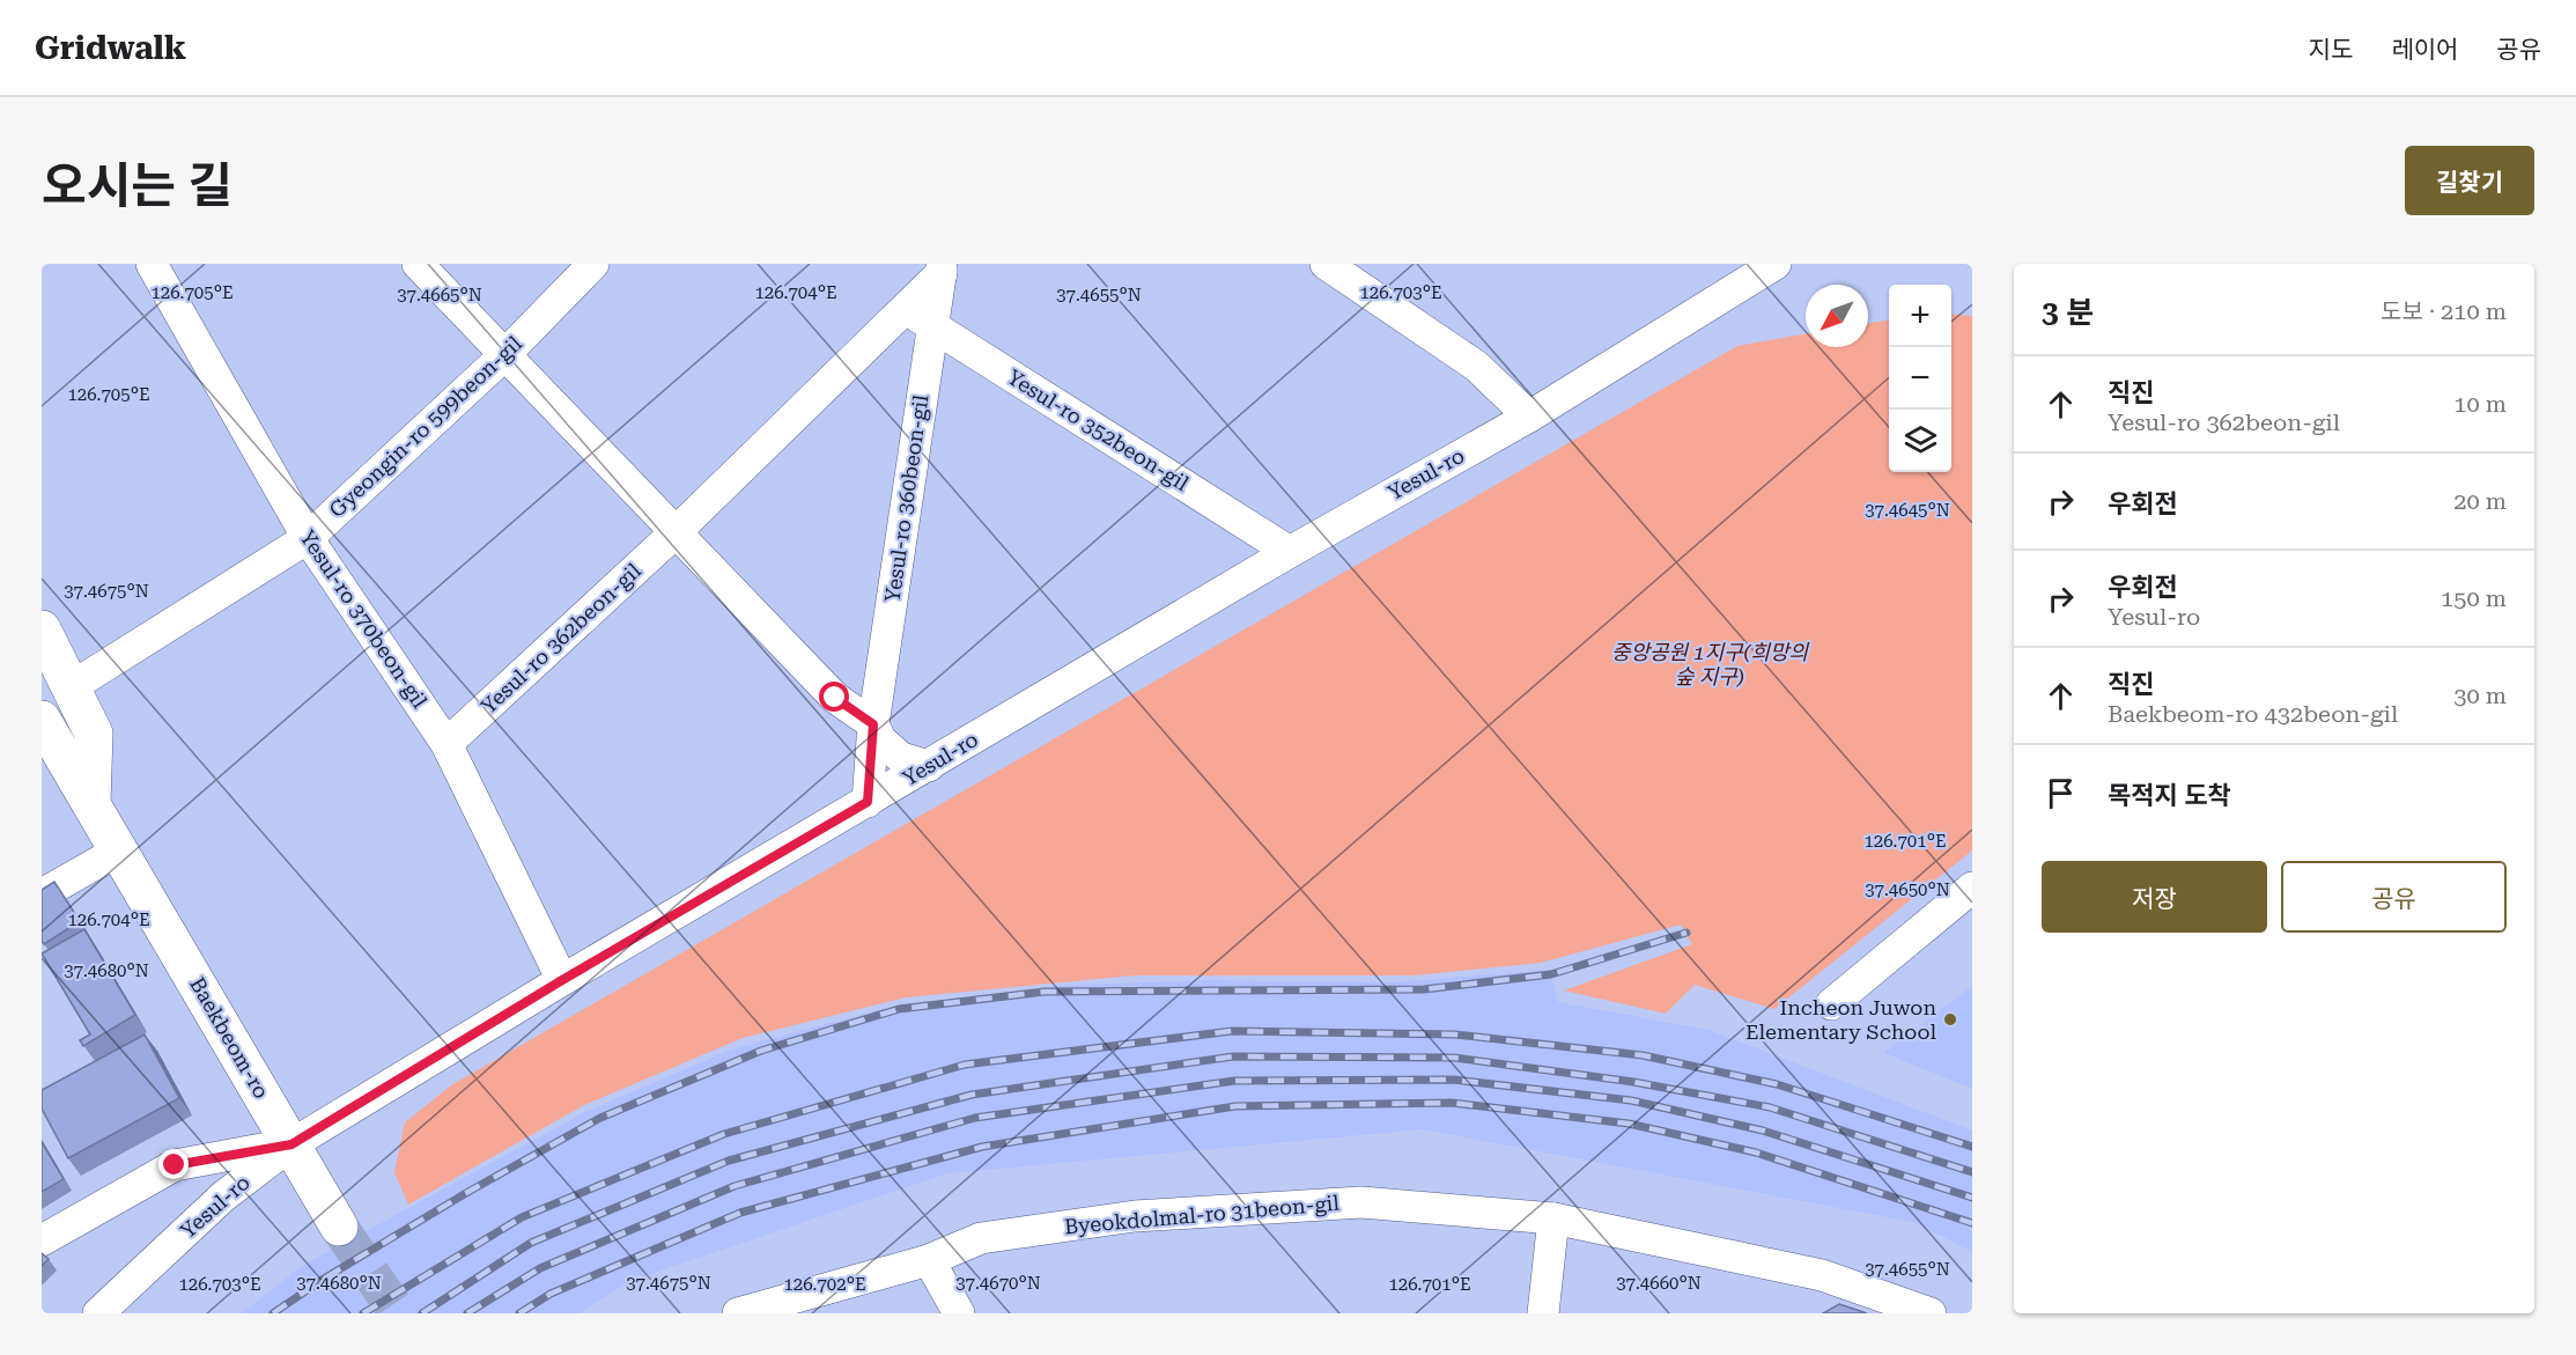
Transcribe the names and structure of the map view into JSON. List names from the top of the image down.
{
  "streets": {
    "main road": ["Baekbeom-ro"],
    "street": [
      "Gyeongin-ro 599beon-gil",
      "Yesul-ro 352beon-gil",
      "Yesul-ro",
      "Yesul-ro 360beon-gil",
      "Yesul-ro 370beon-gil",
      "Yesul-ro 362beon-gil",
      "Byeokdolmal-ro 31beon-gil"
    ]
  },
  "crossings": [
    ["Gyeongin-ro 599beon-gil", "Yesul-ro 370beon-gil"],
    ["Yesul-ro 352beon-gil", "Yesul-ro"],
    ["Yesul-ro 352beon-gil", "Yesul-ro 360beon-gil"],
    ["Yesul-ro", "Yesul-ro 360beon-gil"],
    ["Yesul-ro", "Yesul-ro 370beon-gil"],
    ["Yesul-ro", "Baekbeom-ro"],
    ["Yesul-ro 360beon-gil", "Yesul-ro 362beon-gil"],
    ["Yesul-ro 370beon-gil", "Yesul-ro 362beon-gil"]
  ],
  "parks": ["중앙공원 1지구(희망의 숲 지구)"],
  "places": ["Incheon Juwon Elementary School"],
  "north": "bottom left",
  "page": {
    "header": "Gridwalk",
    "nav": ["지도", "레이어", "공유"],
    "title": "오시는 길",
    "buttons": [
      "길찾기",
      ["저장", "공유"]
    ],
    "heading": ["3 분", "도보 · 210 m"],
    "map_buttons": ["+", "−"],
    "list": [
      ["직진", "Yesul-ro 362beon-gil", "10 m"],
      ["우회전", "20 m"],
      ["우회전", "Yesul-ro", "150 m"],
      ["직진", "Baekbeom-ro 432beon-gil", "30 m"],
      "목적지 도착"
    ]
  },
  "coordinates": [
    "126.705°E",
    "126.704°E",
    "126.703°E",
    "37.4665°N",
    "37.4655°N",
    "37.4645°N",
    "37.4675°N",
    "126.701°E",
    "37.4650°N",
    "37.4680°N",
    "37.4670°N",
    "37.4660°N",
    "126.702°E"
  ]
}
